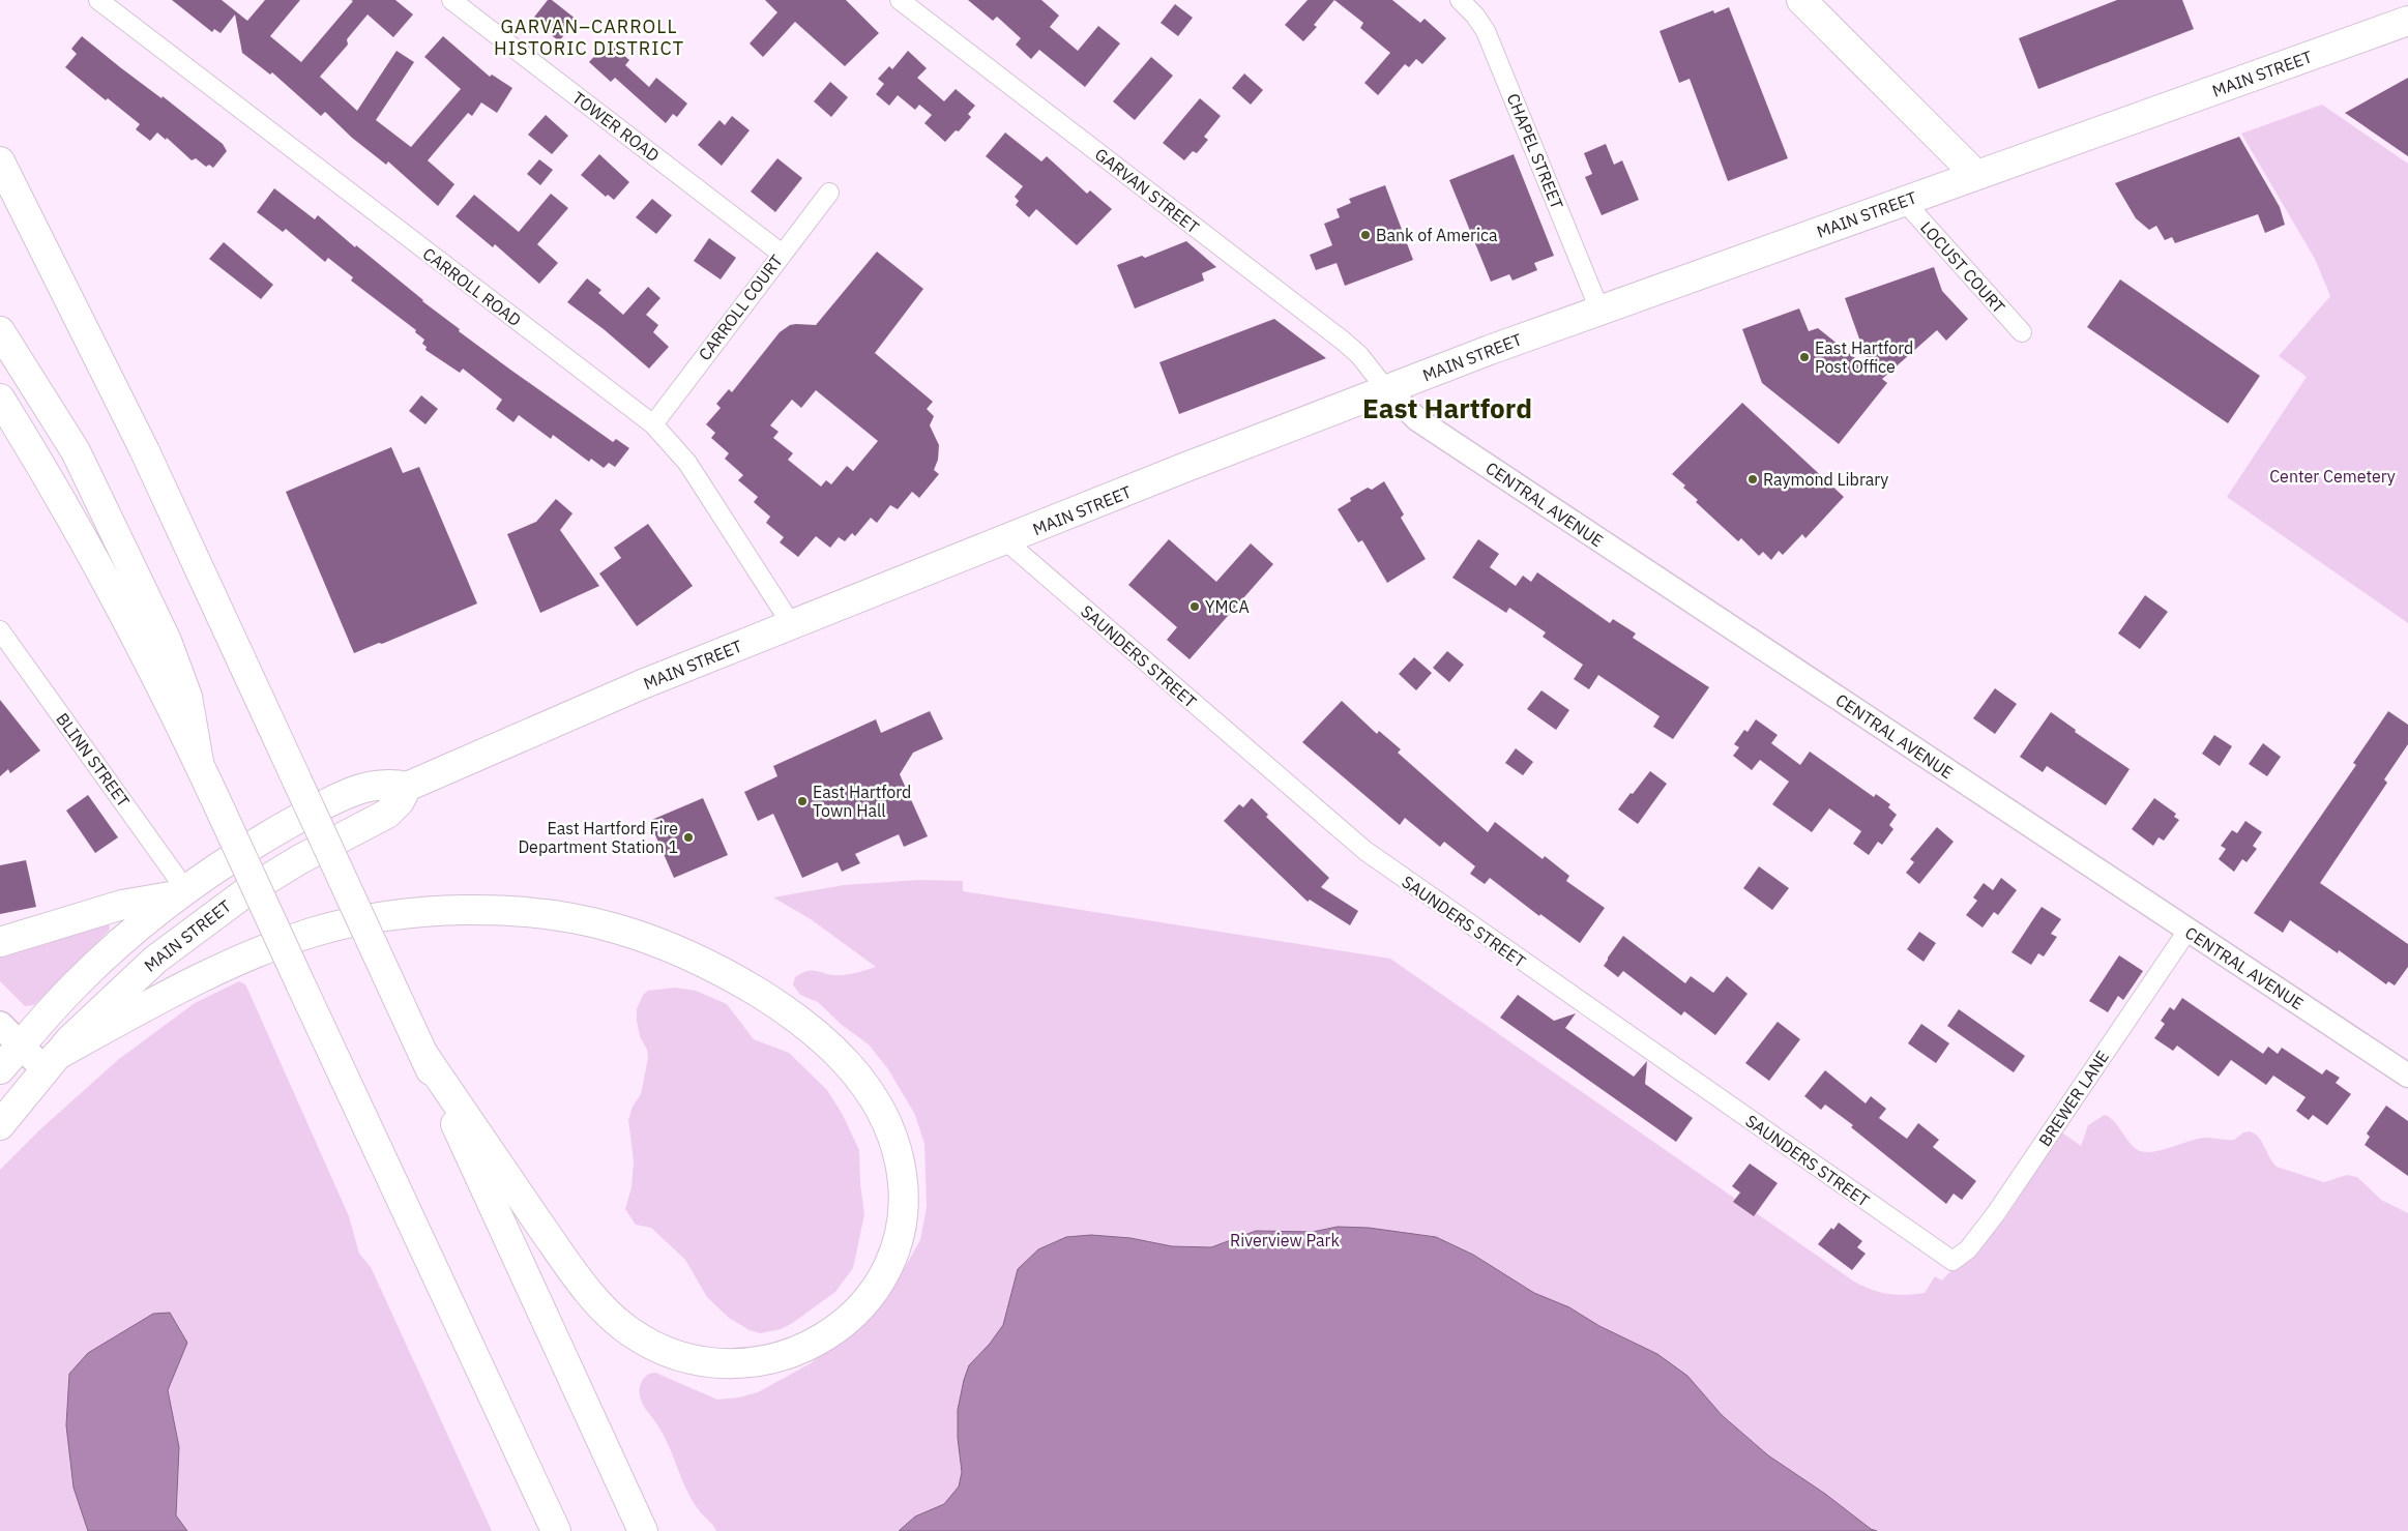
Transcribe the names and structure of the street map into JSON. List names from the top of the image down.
{
  "streets": {
    "main road": ["MAIN STREET"],
    "street": [
      "TOWER ROAD",
      "CHAPEL STREET",
      "GARVAN STREET",
      "LOCUST COURT",
      "CARROLL ROAD",
      "CARROLL COURT",
      "CENTRAL AVENUE",
      "SAUNDERS STREET",
      "BLINN STREET",
      "BREWER LANE"
    ]
  },
  "crossings": [
    ["MAIN STREET", "CHAPEL STREET"],
    ["MAIN STREET", "GARVAN STREET"],
    ["MAIN STREET", "LOCUST COURT"],
    ["MAIN STREET", "CARROLL ROAD"],
    ["MAIN STREET", "CENTRAL AVENUE"],
    ["MAIN STREET", "SAUNDERS STREET"],
    ["TOWER ROAD", "CARROLL COURT"],
    ["GARVAN STREET", "CENTRAL AVENUE"],
    ["CARROLL ROAD", "CARROLL COURT"],
    ["CENTRAL AVENUE", "BREWER LANE"],
    ["SAUNDERS STREET", "BREWER LANE"]
  ],
  "districts": ["GARVAN–CARROLL HISTORIC DISTRICT", "East Hartford"],
  "parks": ["Center Cemetery", "Riverview Park"],
  "places": [
    "Bank of America",
    "East Hartford Post Office",
    "Raymond Library",
    "YMCA",
    "East Hartford Town Hall",
    "East Hartford Fire Department Station 1"
  ]
}
